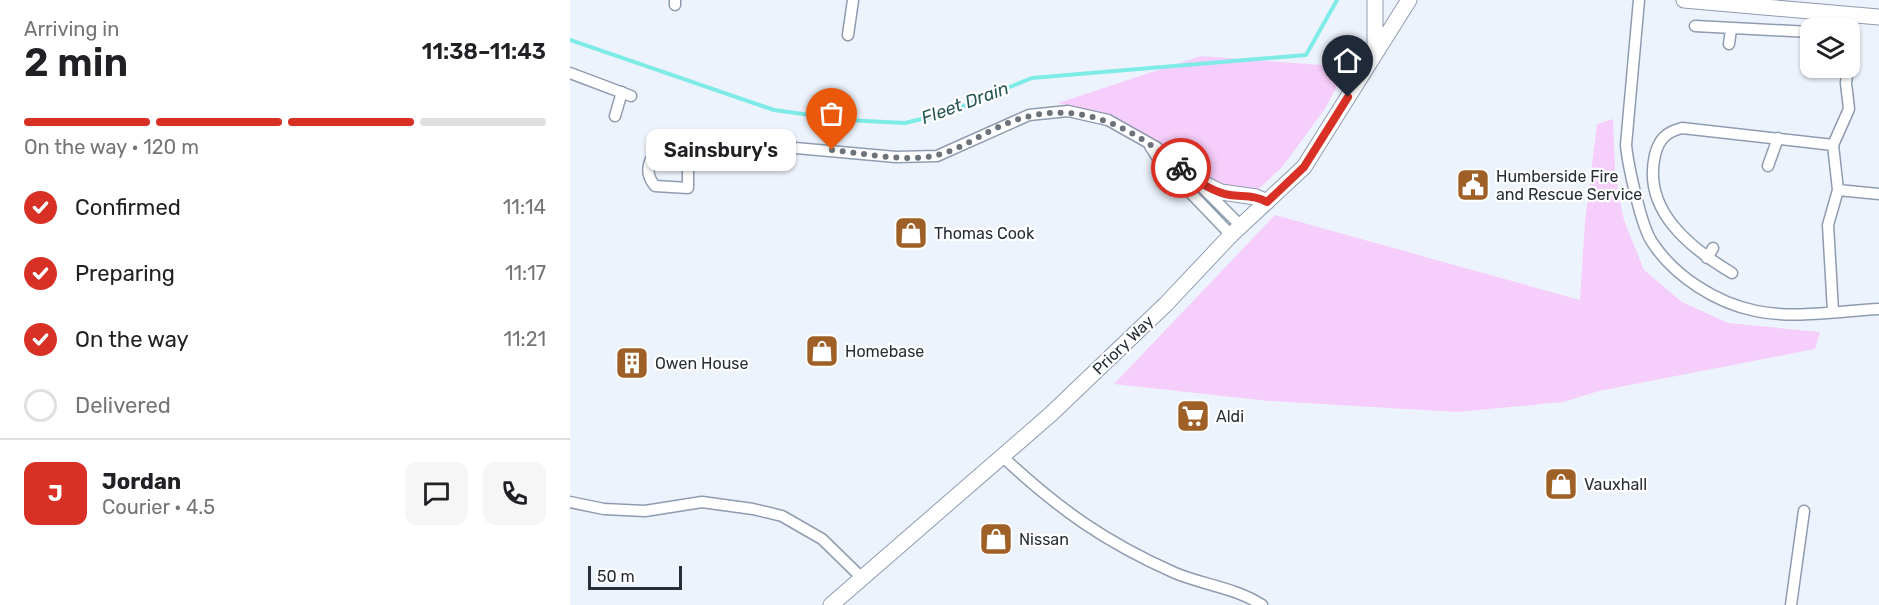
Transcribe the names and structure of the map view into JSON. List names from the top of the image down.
{
  "streets": {
    "street": ["Priory Way"]
  },
  "water": ["Fleet Drain"],
  "places": {
    "other": ["Sainsbury's"],
    "public building": ["Humberside Fire and Rescue Service"],
    "shop": [
      "Thomas Cook",
      "Homebase",
      "Vauxhall",
      "Nissan"
    ],
    "building": ["Owen House"],
    "supermarket": ["Aldi"]
  },
  "scale_bar": "50 m",
  "page": {
    "heading": ["2 min", "Arriving in", "11:38–11:43"],
    "panel": ["Jordan", "Courier · 4.5"],
    "bar": "On the way · 120 m",
    "bubble": "Sainsbury's",
    "list": [
      ["Confirmed", "11:14"],
      ["Preparing", "11:17"],
      ["On the way", "11:21"],
      "Delivered"
    ],
    "round": "J",
    "scale": "50 m"
  }
}
